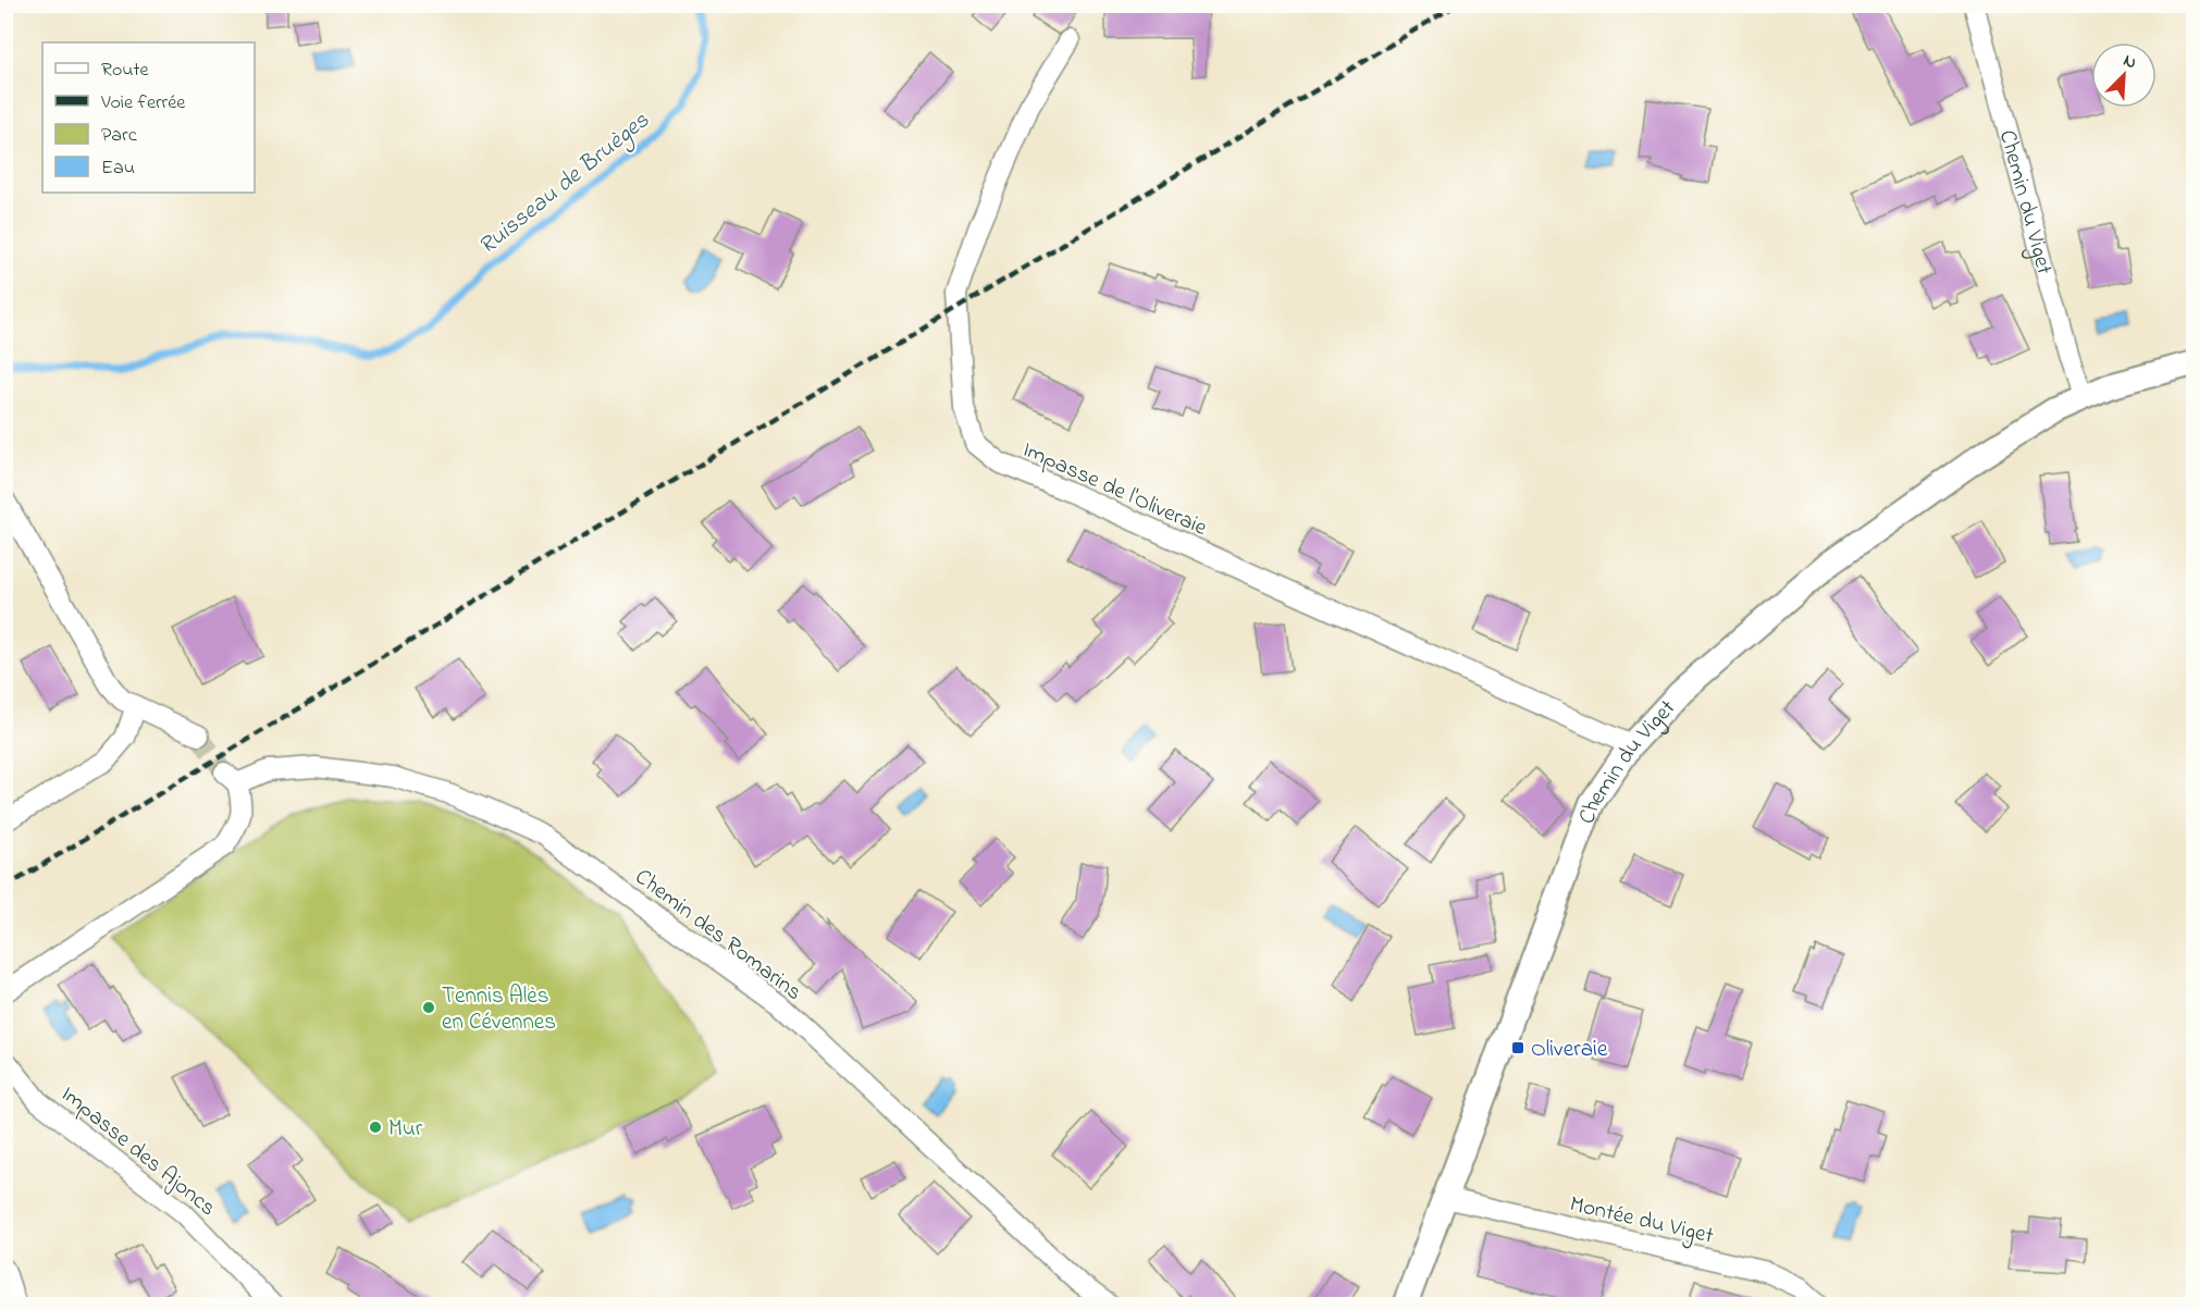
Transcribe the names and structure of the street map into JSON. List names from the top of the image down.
{
  "streets": {
    "street": [
      "Chemin du Viget",
      "Impasse de l'Oliveraie",
      "Chemin des Romarins",
      "Impasse des Ajoncs",
      "Montée du Viget"
    ]
  },
  "crossings": [
    ["Chemin du Viget", "Impasse de l'Oliveraie"],
    ["Chemin du Viget", "Montée du Viget"]
  ],
  "water": ["Ruisseau de Bruèges"],
  "places": {
    "other": ["Tennis Alès en Cévennes", "Mur"],
    "transit": ["Oliveraie"]
  },
  "legend": [
    "Route",
    "Voie ferrée",
    "Parc",
    "Eau"
  ],
  "north": "top right"
}
